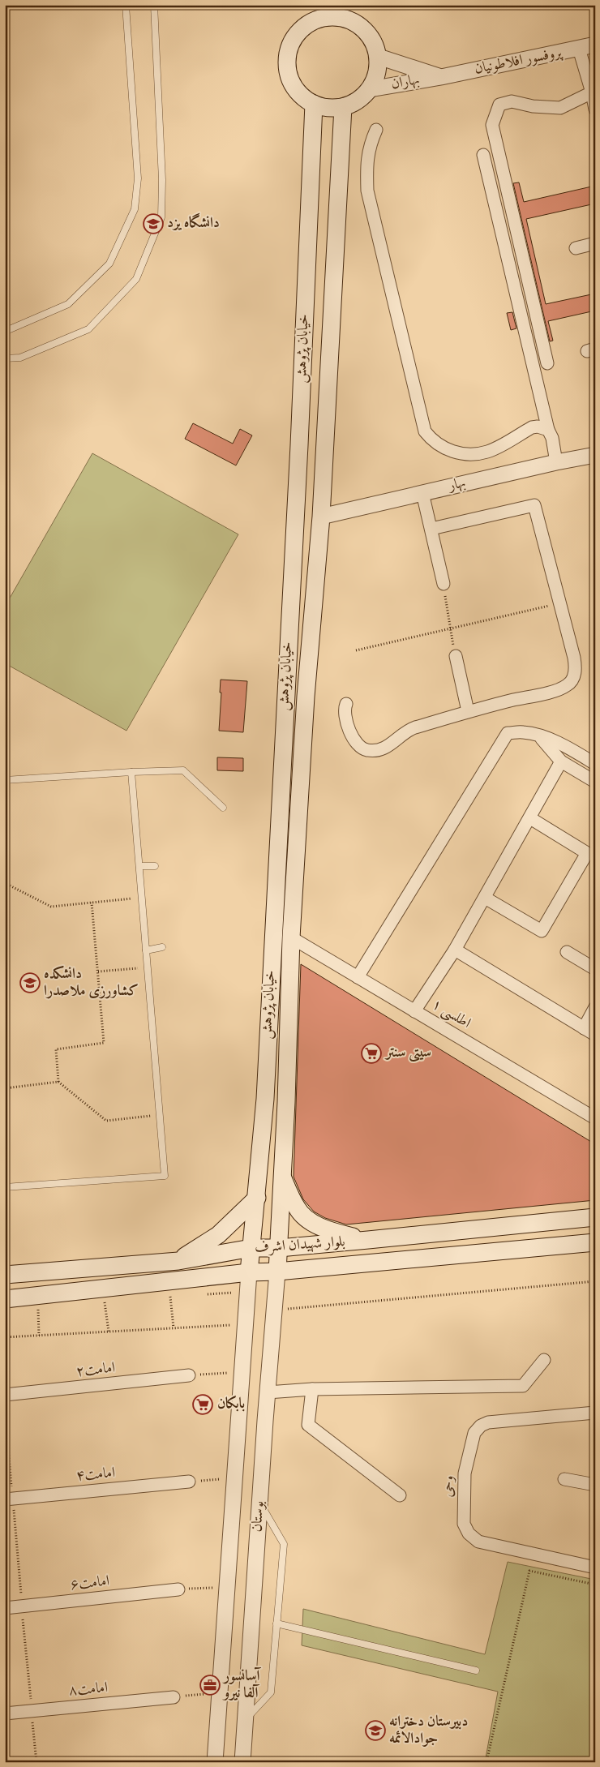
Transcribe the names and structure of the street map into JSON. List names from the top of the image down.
{
  "streets": {
    "main road": ["خیابان پژوهش", "بلوار شهیدان اشرف"],
    "street": [
      "پروفسور افلاطونیان",
      "بهاران",
      "بهار",
      "اطلسی ۱",
      "امامت۲",
      "امامت۴",
      "وحی",
      "بوستان",
      "امامت۶",
      "امامت۸"
    ]
  },
  "crossings": [
    ["پروفسور افلاطونیان", "بهاران"],
    ["بهاران", "خیابان پژوهش"],
    ["خیابان پژوهش", "بهار"],
    ["خیابان پژوهش", "اطلسی ۱"],
    ["خیابان پژوهش", "بلوار شهیدان اشرف"],
    ["خیابان پژوهش", "بوستان"],
    ["بلوار شهیدان اشرف", "بوستان"]
  ],
  "places": {
    "school or university": ["دانشگاه یزد", "دانشکده کشاورزی ملاصدرا", "دبیرستان دخترانه جوادالائمه"],
    "supermarket": ["سیتی سنتر", "بابکان"],
    "office": ["آسانسور آلفا نيرو"]
  }
}
